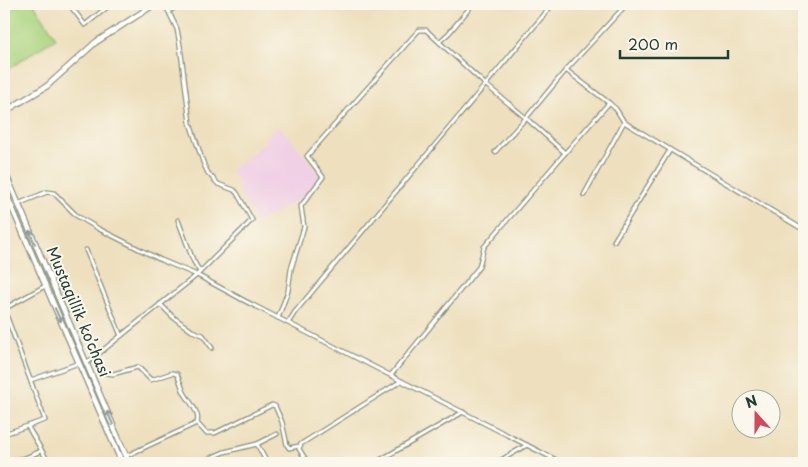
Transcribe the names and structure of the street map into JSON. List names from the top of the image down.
{
  "streets": {
    "main road": ["Mustaqillik ko’chasi"]
  },
  "scale_bar": "200 m",
  "north": "top"
}
